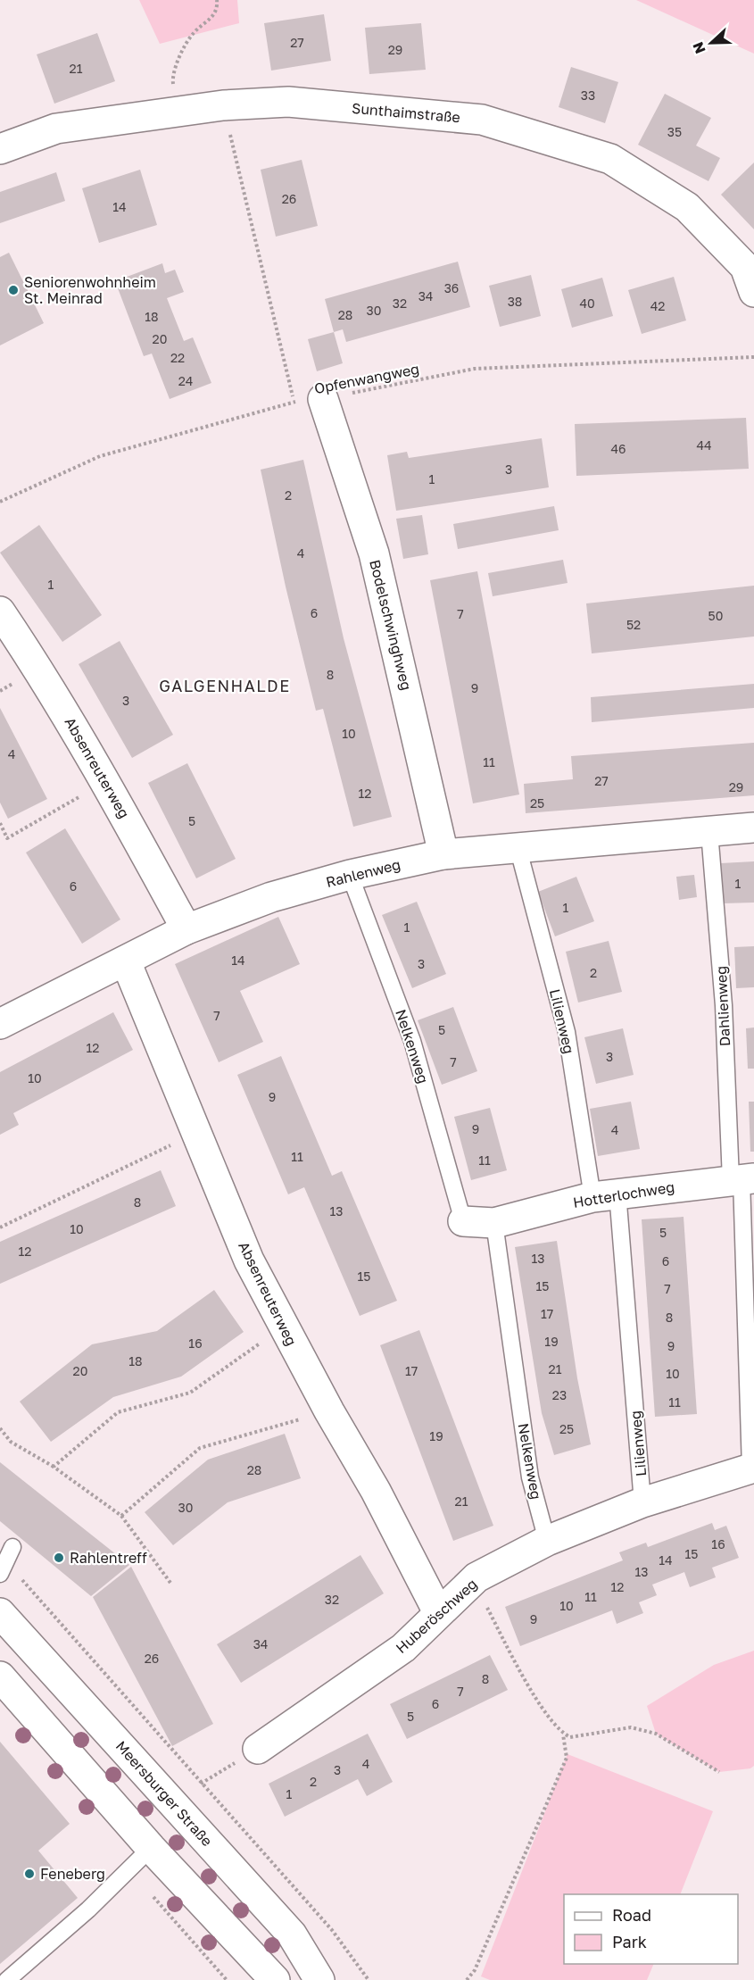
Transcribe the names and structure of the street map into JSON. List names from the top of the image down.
{
  "streets": {
    "street": [
      "Sunthaimstraße",
      "Bodelschwinghweg",
      "Absenreuterweg",
      "Rahlenweg",
      "Hotterlochweg",
      "Huberöschweg",
      "Meersburger Straße"
    ],
    "lane": ["Dahlienweg", "Lilienweg", "Nelkenweg"],
    "path": ["Opfenwangweg"]
  },
  "crossings": [
    ["Opfenwangweg", "Bodelschwinghweg"],
    ["Bodelschwinghweg", "Rahlenweg"],
    ["Absenreuterweg", "Rahlenweg"],
    ["Absenreuterweg", "Huberöschweg"],
    ["Rahlenweg", "Dahlienweg"],
    ["Rahlenweg", "Lilienweg"],
    ["Rahlenweg", "Nelkenweg"],
    ["Dahlienweg", "Hotterlochweg"],
    ["Dahlienweg", "Huberöschweg"],
    ["Lilienweg", "Hotterlochweg"],
    ["Lilienweg", "Huberöschweg"],
    ["Nelkenweg", "Hotterlochweg"],
    ["Nelkenweg", "Huberöschweg"]
  ],
  "districts": ["GALGENHALDE"],
  "places": ["Seniorenwohnheim St. Meinrad", "Rahlentreff", "Feneberg"],
  "house_numbers": [
    "27",
    "29",
    "21",
    "33",
    "35",
    "26",
    "14",
    "36",
    "34",
    "38",
    "32",
    "40",
    "42",
    "30",
    "28",
    "18",
    "20",
    "22",
    "24",
    "44",
    "46",
    "3",
    "1",
    "2",
    "4",
    "1",
    "6",
    "7",
    "50",
    "52",
    "8",
    "9",
    "3",
    "10",
    "4",
    "11",
    "27",
    "29",
    "12",
    "25",
    "5",
    "1",
    "6",
    "1",
    "1",
    "14",
    "3",
    "2",
    "7",
    "5",
    "12",
    "3",
    "7",
    "10",
    "9",
    "9",
    "4",
    "11",
    "11",
    "8",
    "13",
    "10",
    "5",
    "12",
    "13",
    "6",
    "15",
    "15",
    "7",
    "17",
    "8",
    "19",
    "16",
    "9",
    "18",
    "21",
    "20",
    "17",
    "10",
    "23",
    "11",
    "25",
    "19",
    "28",
    "21",
    "30",
    "16",
    "15",
    "14",
    "13",
    "12",
    "11",
    "32",
    "10",
    "9",
    "34",
    "26",
    "8",
    "7",
    "6",
    "5",
    "4",
    "3",
    "2",
    "1"
  ],
  "legend": ["Road", "Park"],
  "north": "left"
}
